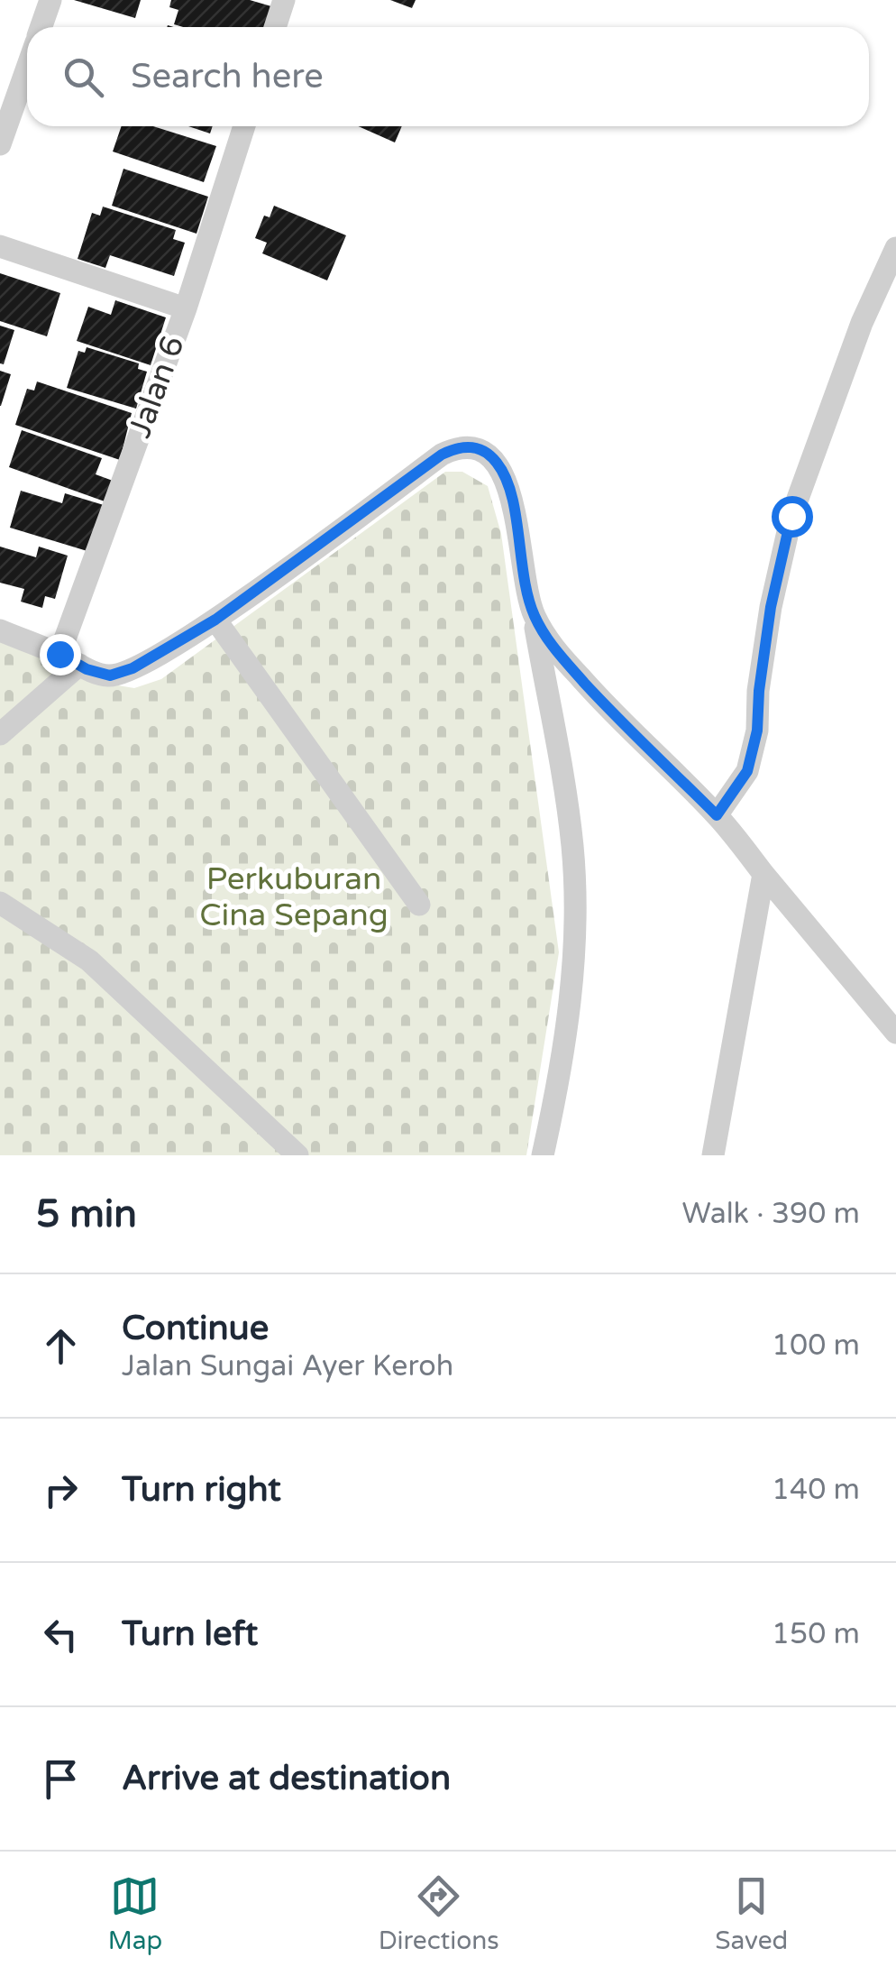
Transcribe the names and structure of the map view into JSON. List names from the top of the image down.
{
  "streets": {
    "street": ["Jalan 6"]
  },
  "parks": ["Perkuburan Cina Sepang"],
  "page": {
    "search": "Search here",
    "heading": ["5 min", "Walk · 390 m"],
    "list": [
      ["Continue", "Jalan Sungai Ayer Keroh", "100 m"],
      ["Turn right", "140 m"],
      ["Turn left", "150 m"],
      "Arrive at destination"
    ],
    "nav": ["Map", "Directions", "Saved"]
  }
}
